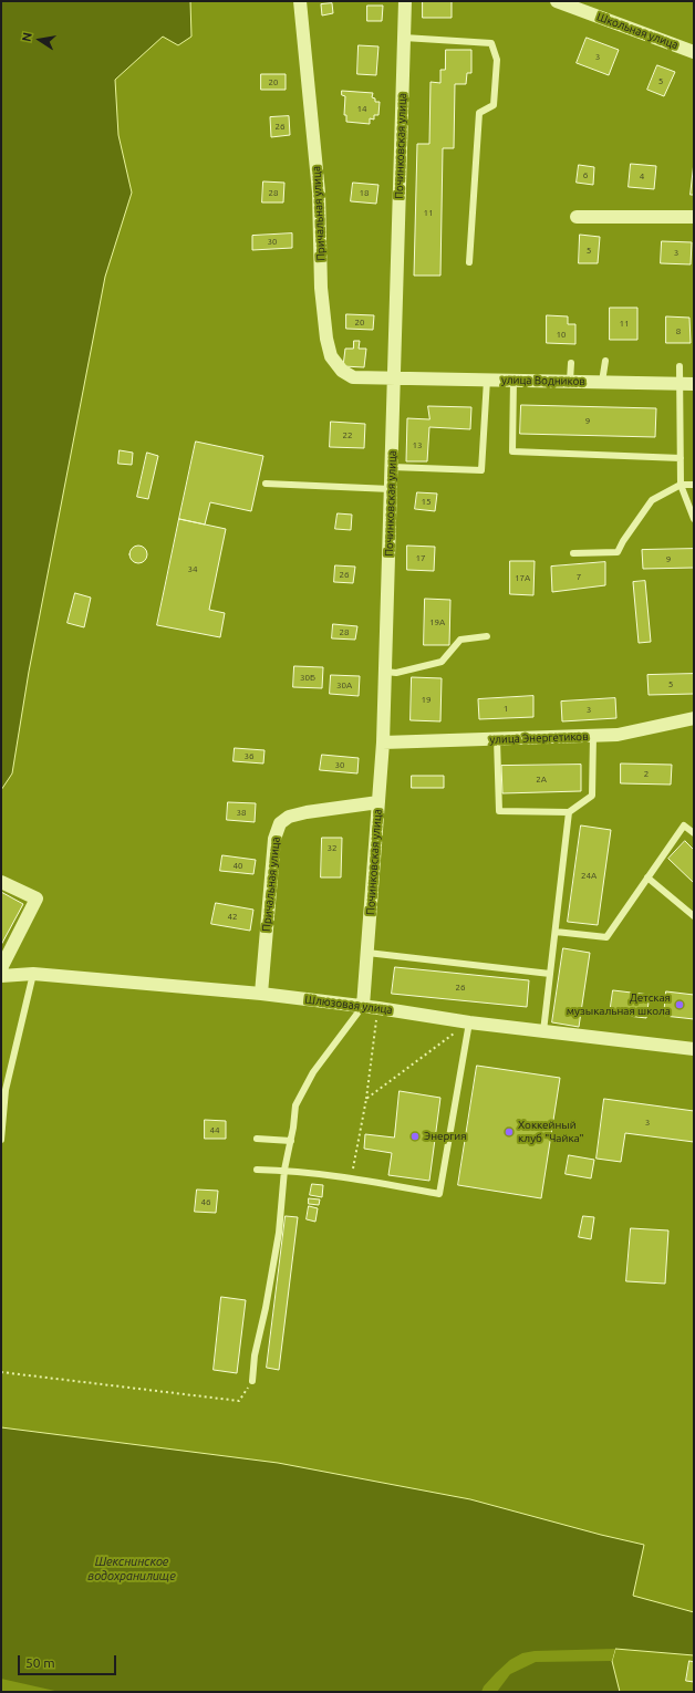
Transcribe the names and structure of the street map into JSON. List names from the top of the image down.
{
  "streets": {
    "street": [
      "Школьная улица",
      "Починковская улица",
      "Причальная улица",
      "улица Водников",
      "улица Энергетиков",
      "Шлюзовая улица"
    ]
  },
  "crossings": [
    ["Починковская улица", "Причальная улица"],
    ["Починковская улица", "улица Водников"],
    ["Починковская улица", "улица Энергетиков"],
    ["Починковская улица", "Шлюзовая улица"],
    ["Причальная улица", "улица Водников"],
    ["Причальная улица", "Шлюзовая улица"]
  ],
  "water": ["Шекснинское водохранилище"],
  "places": ["Детская музыкальная школа", "Хоккейный клуб \"Чайка\"", "Энергия"],
  "house_numbers": [
    "3",
    "5",
    "20",
    "14",
    "26",
    "6",
    "4",
    "28",
    "18",
    "11",
    "30",
    "5",
    "3",
    "20",
    "11",
    "8",
    "10",
    "9",
    "22",
    "13",
    "15",
    "17",
    "9",
    "34",
    "26",
    "7",
    "17А",
    "19А",
    "28",
    "30Б",
    "5",
    "30А",
    "19",
    "1",
    "3",
    "36",
    "30",
    "2",
    "2А",
    "38",
    "32",
    "40",
    "24А",
    "42",
    "26",
    "3",
    "44",
    "46"
  ],
  "scale_bar": "50 m",
  "north": "left"
}
